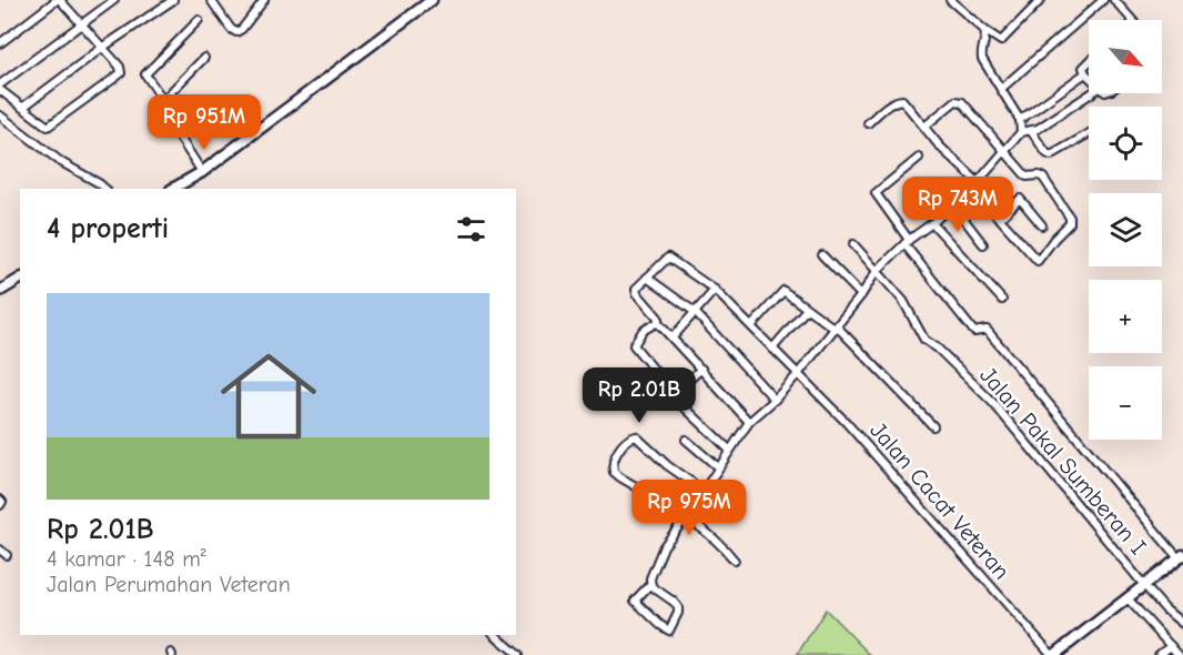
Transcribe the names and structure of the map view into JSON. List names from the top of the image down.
{
  "streets": {
    "street": ["Jalan Pakal Sumberan I", "Jalan Cacat Veteran"]
  },
  "north": "bottom right",
  "page": {
    "map_buttons": ["+", "−"],
    "price": [
      "Rp 951M",
      "Rp 743M",
      "Rp 2.01B",
      "Rp 975M"
    ],
    "heading": "4 properti",
    "list": [
      {
        "name": "Rp 2.01B",
        "note": "4 kamar · 148 m² · Jalan Perumahan Veteran"
      }
    ]
  }
}
